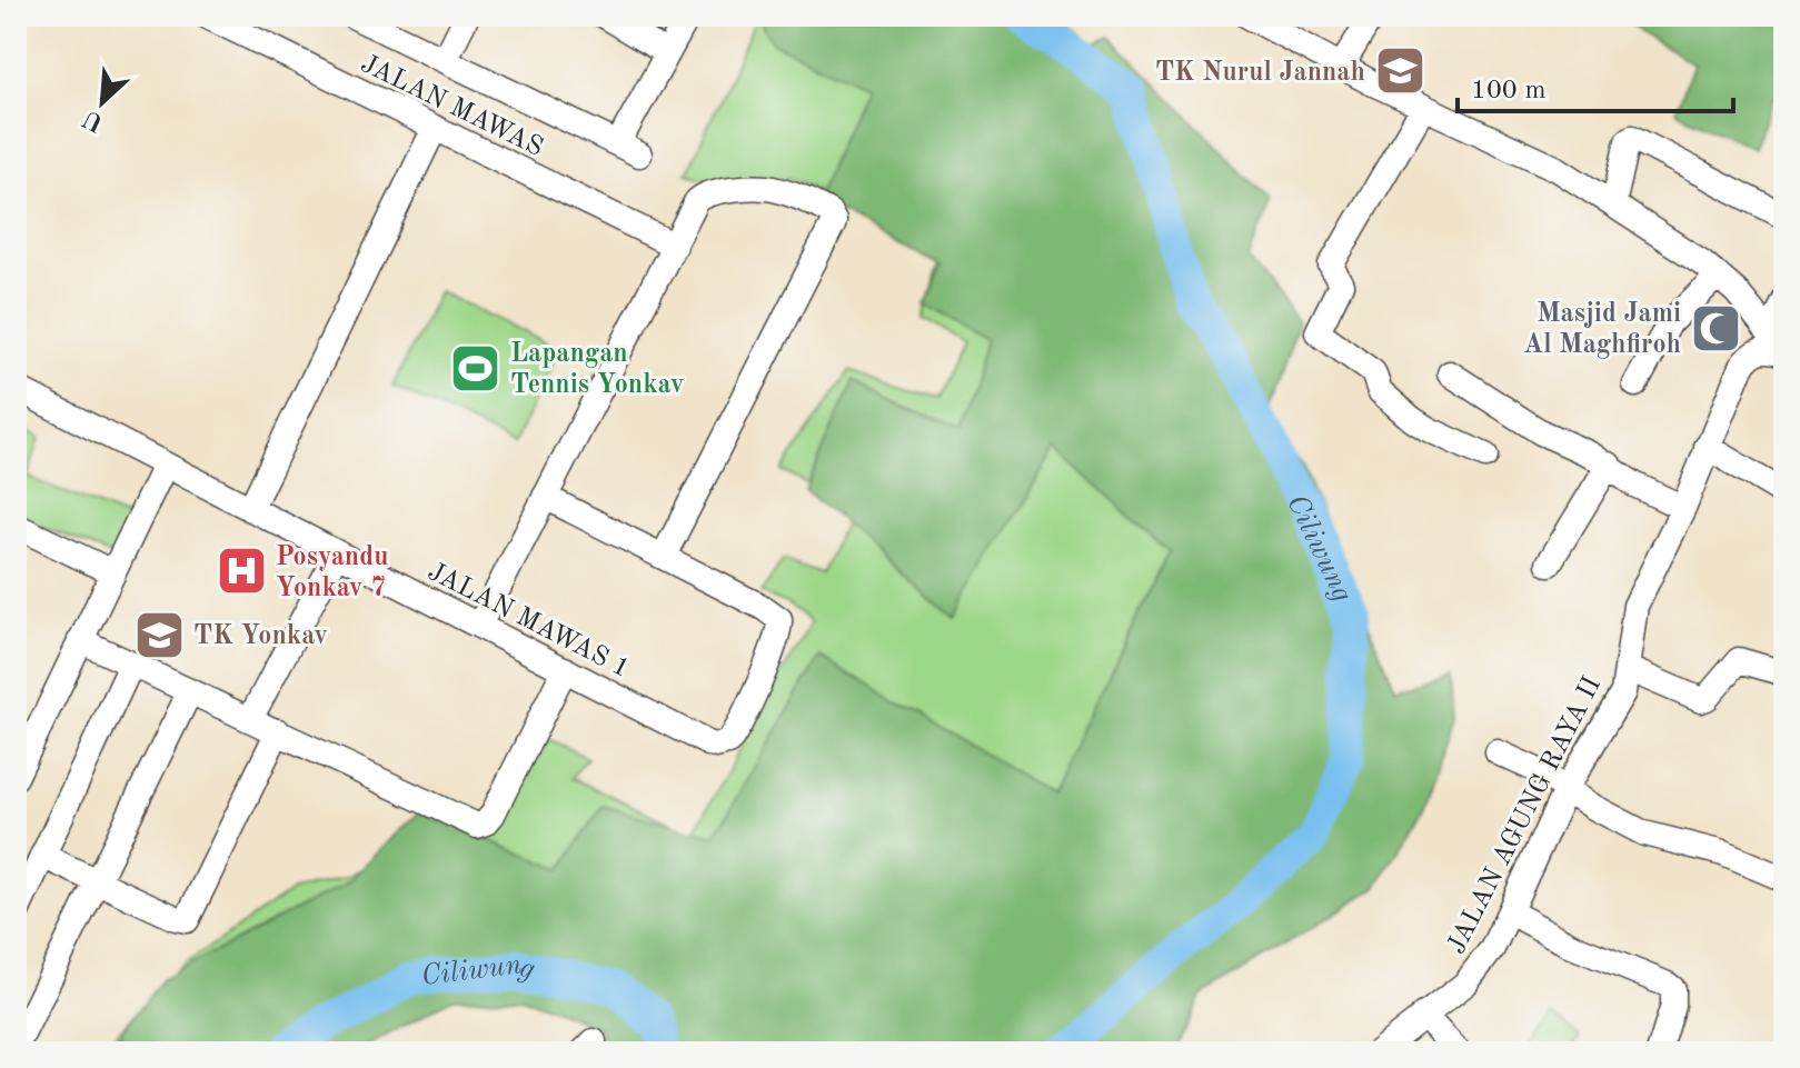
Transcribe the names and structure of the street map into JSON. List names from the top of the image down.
{
  "streets": {
    "street": ["JALAN MAWAS", "JALAN MAWAS 1", "JALAN AGUNG RAYA II"]
  },
  "water": ["Ciliwung"],
  "places": {
    "school or university": ["TK Nurul Jannah", "TK Yonkav"],
    "mosque": ["Masjid Jami Al Maghfiroh"],
    "sports": ["Lapangan Tennis Yonkav"],
    "hospital": ["Posyandu Yonkav 7"]
  },
  "scale_bar": "100 m",
  "north": "bottom left"
}
